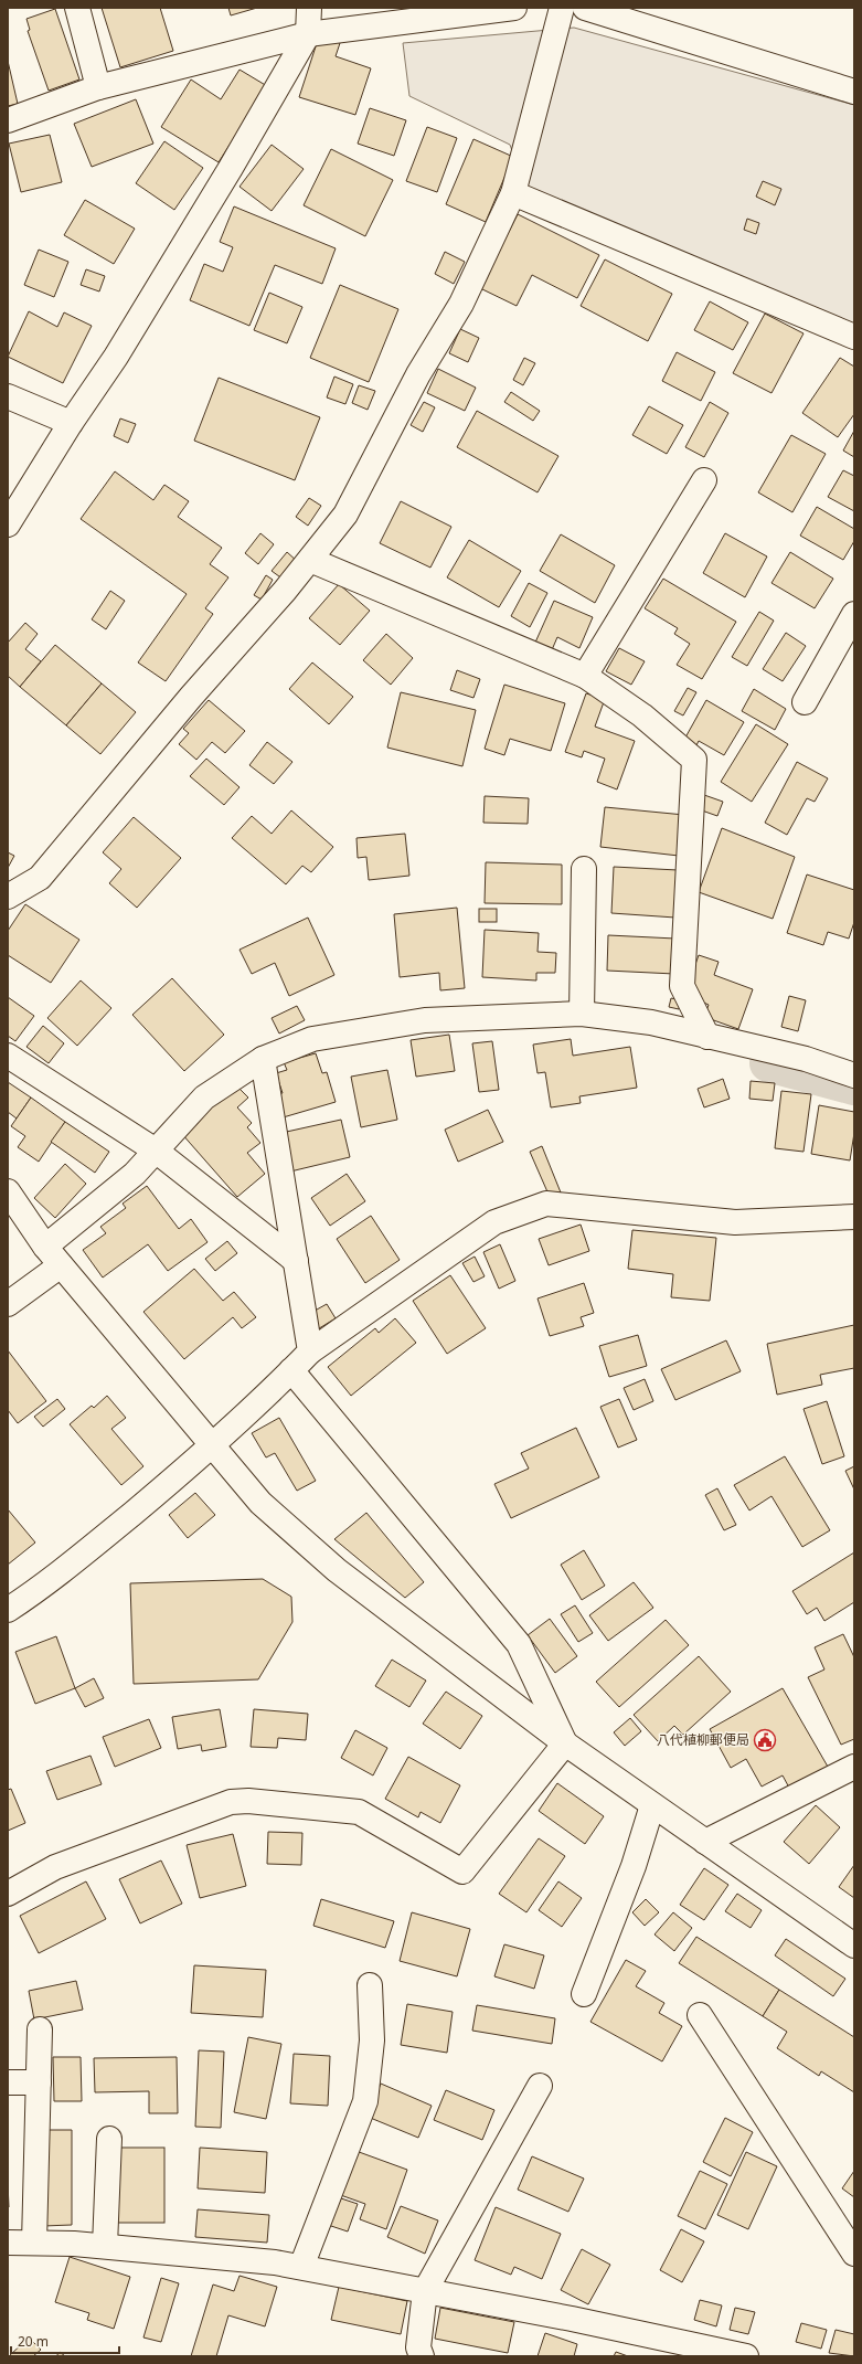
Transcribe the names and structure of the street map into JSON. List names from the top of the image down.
{
  "places": {
    "public building": ["八代植柳郵便局"]
  },
  "scale_bar": "20 m"
}
